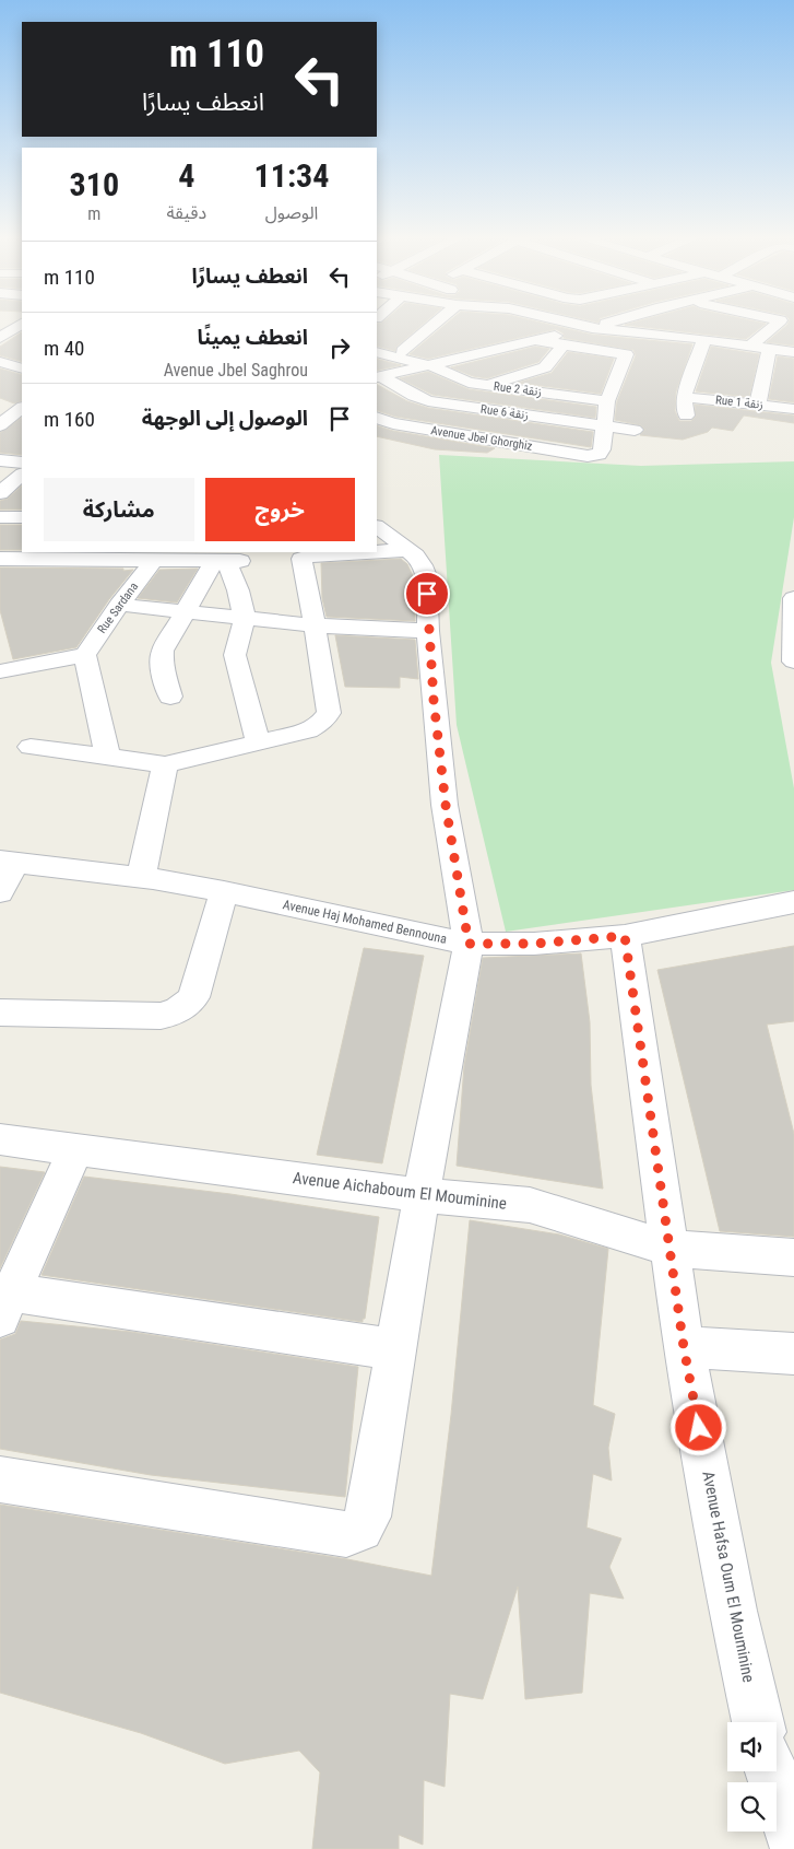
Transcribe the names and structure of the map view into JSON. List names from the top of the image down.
{
  "streets": {
    "street": [
      "Rue 2 زنقة",
      "Rue 1 زنقة",
      "Rue 6 زنقة",
      "Avenue Jbel Ghorghiz",
      "Rue Sardana",
      "Avenue Haj Mohamed Bennouna",
      "Avenue Aichaboum El Mouminine",
      "Avenue Hafsa Oum El Mouminine"
    ]
  },
  "crossings": [
    ["Rue 6 زنقة", "Avenue Jbel Ghorghiz"],
    ["Avenue Haj Mohamed Bennouna", "Avenue Hafsa Oum El Mouminine"],
    ["Avenue Aichaboum El Mouminine", "Avenue Hafsa Oum El Mouminine"]
  ],
  "page": {
    "turn": ["110 m", "انعطف يسارًا"],
    "eta": [
      "11:34",
      "الوصول",
      "4",
      "دقيقة",
      "310",
      "m"
    ],
    "list": [
      {
        "name": "انعطف يسارًا",
        "value": "110 m"
      },
      {
        "name": "انعطف يمينًا",
        "note": "Avenue Jbel Saghrou",
        "value": "40 m"
      },
      {
        "name": "الوصول إلى الوجهة",
        "value": "160 m"
      }
    ],
    "buttons": ["خروج", "مشاركة"]
  }
}
